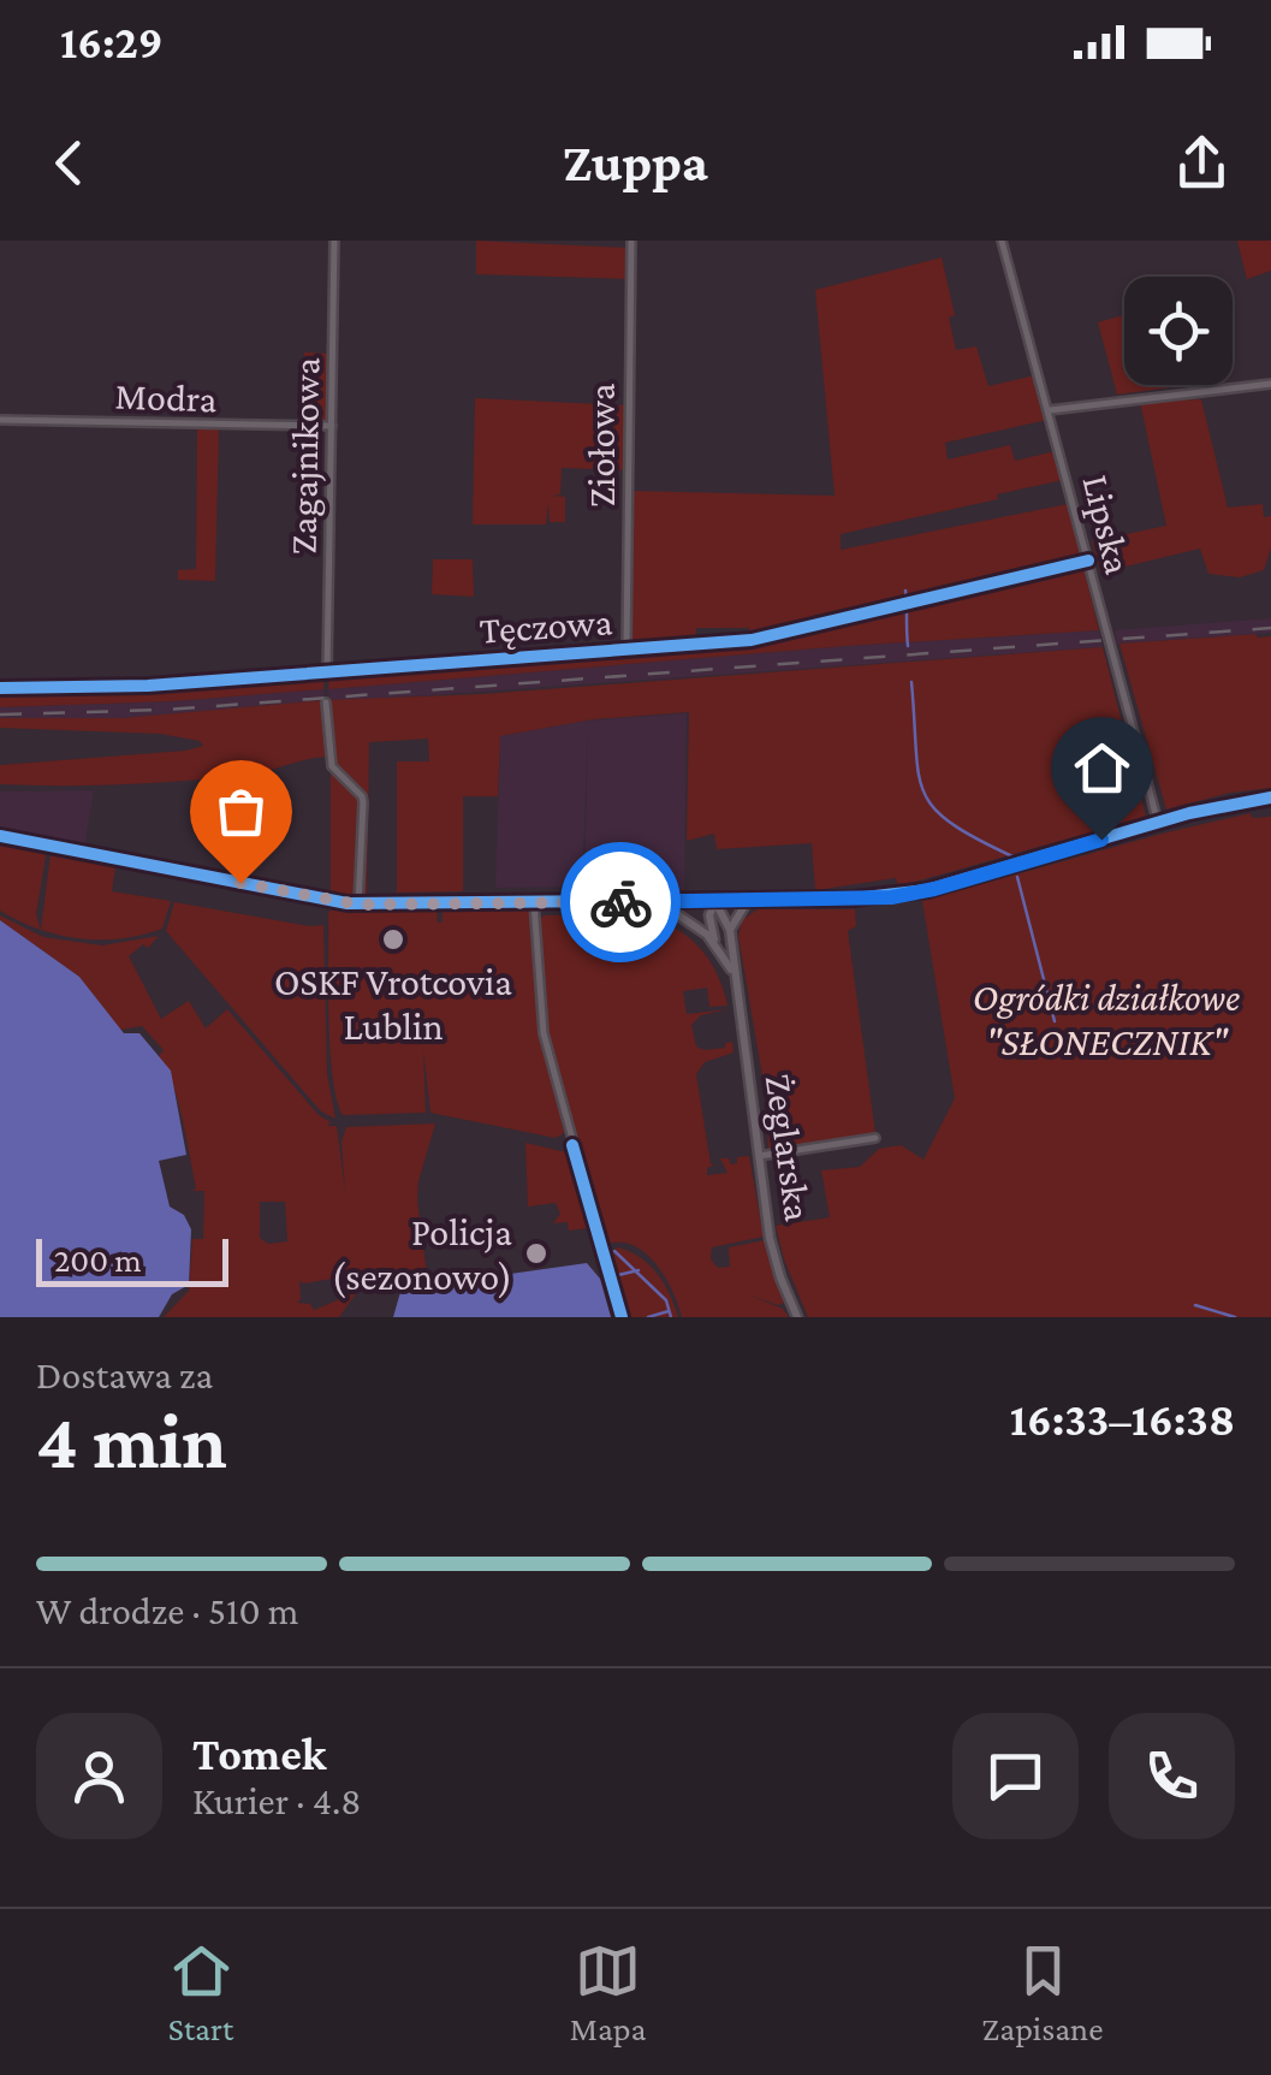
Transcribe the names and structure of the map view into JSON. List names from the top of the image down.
{
  "streets": {
    "street": [
      "Modra",
      "Ziołowa",
      "Zagajnikowa",
      "Lipska",
      "Tęczowa",
      "Żeglarska"
    ]
  },
  "crossings": [
    ["Modra", "Zagajnikowa"],
    ["Ziołowa", "Tęczowa"],
    ["Zagajnikowa", "Tęczowa"],
    ["Lipska", "Tęczowa"]
  ],
  "parks": ["Ogródki działkowe \"SŁONECZNIK\""],
  "places": ["OSKF Vrotcovia Lublin", "Policja (sezonowo)"],
  "scale_bar": "200 m",
  "page": {
    "status": "16:29",
    "header": "Zuppa",
    "scale": "200 m",
    "heading": ["4 min", "Dostawa za", "16:33–16:38"],
    "panel": ["Tomek", "Kurier · 4.8"],
    "bar": "W drodze · 510 m",
    "tabs": ["Start", "Mapa", "Zapisane"]
  }
}
